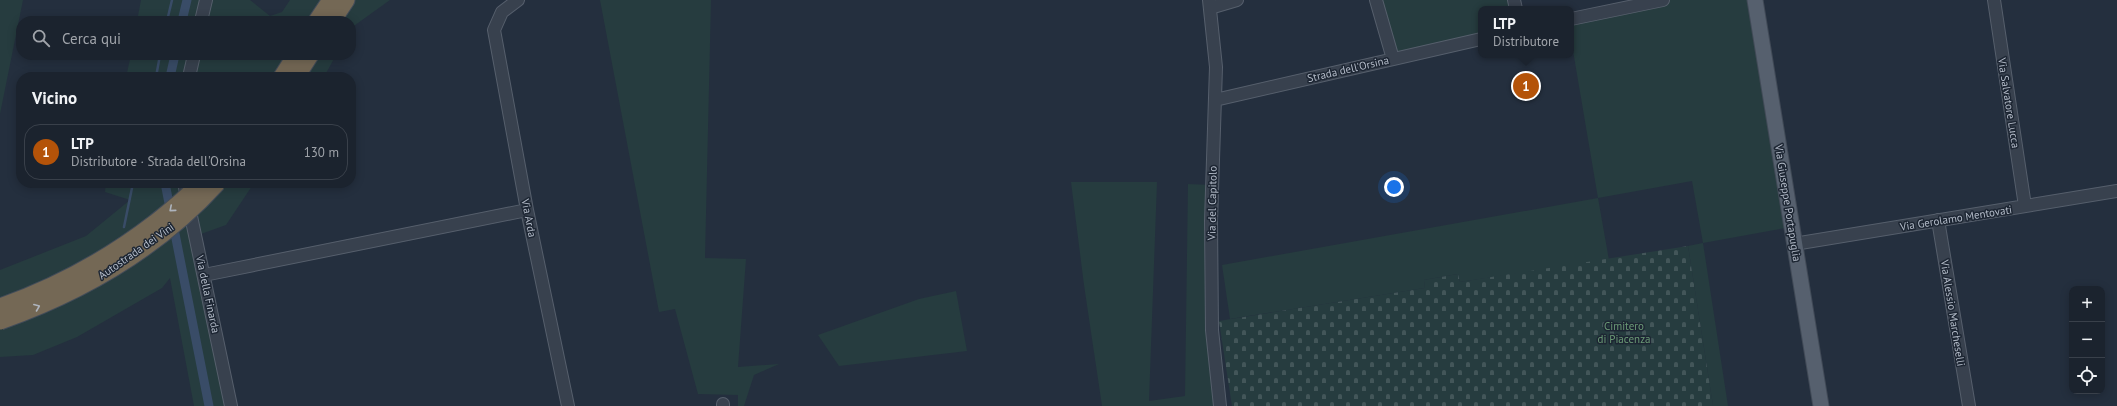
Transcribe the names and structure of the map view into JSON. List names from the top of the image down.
{
  "streets": {
    "highway": ["Autostrada dei Vini"],
    "main road": ["Via Giuseppe Portapuglia"],
    "street": [
      "Strada dell'Orsina",
      "Via Salvatore Lucca",
      "Via del Capitolo",
      "Via Arda",
      "Via Gerolamo Mentovati",
      "Via della Finarda",
      "Via Alessio Marcheselli"
    ]
  },
  "crossings": [
    ["Strada dell'Orsina", "Via del Capitolo"],
    ["Via Salvatore Lucca", "Via Gerolamo Mentovati"],
    ["Via Giuseppe Portapuglia", "Via Gerolamo Mentovati"],
    ["Via Gerolamo Mentovati", "Via Alessio Marcheselli"]
  ],
  "parks": ["Cimitero di Piacenza"],
  "page": {
    "popup": ["LTP", "Distributore"],
    "search": "Cerca qui",
    "pins": "1",
    "heading": "Vicino",
    "list": [
      {
        "mark": "1",
        "name": "LTP",
        "note": "Distributore · Strada dell'Orsina",
        "value": "130 m"
      }
    ],
    "map_buttons": ["+", "−"]
  }
}
